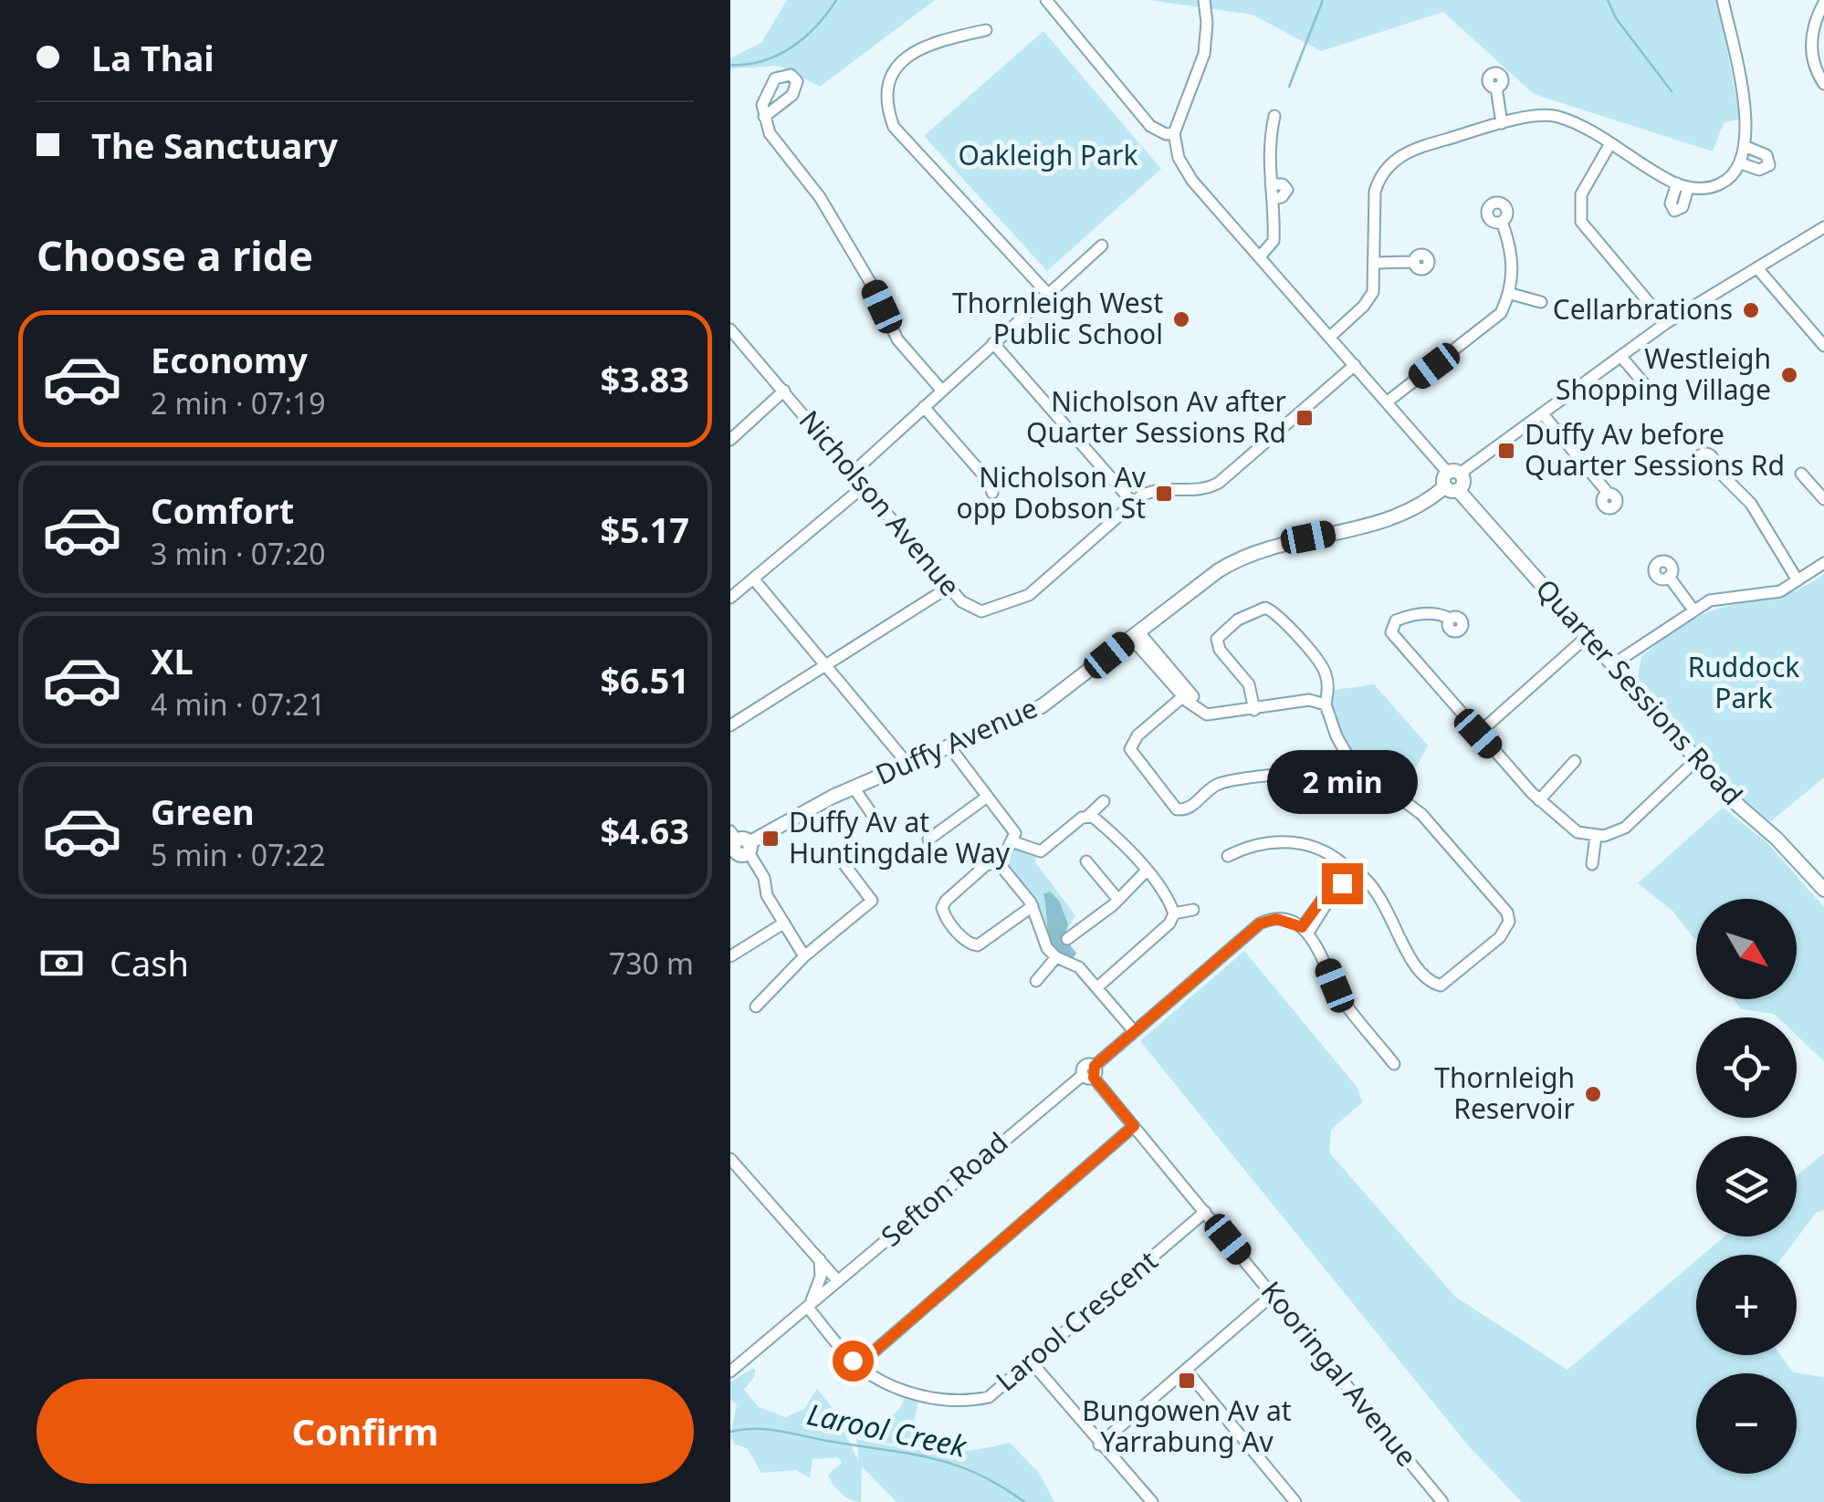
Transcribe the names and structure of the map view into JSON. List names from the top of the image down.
{
  "streets": {
    "main road": ["Quarter Sessions Road", "Duffy Avenue"],
    "street": [
      "Nicholson Avenue",
      "Sefton Road",
      "Larool Crescent",
      "Kooringal Avenue"
    ]
  },
  "crossings": [
    ["Quarter Sessions Road", "Duffy Avenue"],
    ["Sefton Road", "Larool Crescent"],
    ["Sefton Road", "Kooringal Avenue"],
    ["Larool Crescent", "Kooringal Avenue"]
  ],
  "water": ["Larool Creek"],
  "parks": ["Oakleigh Park", "Ruddock Park"],
  "places": {
    "other": [
      "Cellarbrations",
      "Thornleigh West Public School",
      "Westleigh Shopping Village",
      "Thornleigh Reservoir"
    ],
    "transit": [
      "Nicholson Av after Quarter Sessions Rd",
      "Duffy Av before Quarter Sessions Rd",
      "Nicholson Av opp Dobson St",
      "Duffy Av at Huntingdale Way",
      "Bungowen Av at Yarrabung Av"
    ]
  },
  "north": "bottom right",
  "page": {
    "banner": ["La Thai", "The Sanctuary"],
    "heading": "Choose a ride",
    "list": [
      {
        "name": "Economy",
        "note": "2 min · 07:19",
        "value": "$3.83"
      },
      {
        "name": "Comfort",
        "note": "3 min · 07:20",
        "value": "$5.17"
      },
      {
        "name": "XL",
        "note": "4 min · 07:21",
        "value": "$6.51"
      },
      {
        "name": "Green",
        "note": "5 min · 07:22",
        "value": "$4.63"
      }
    ],
    "bubble": "2 min",
    "map_buttons": ["+", "−"],
    "pay": ["Cash", "730 m"],
    "buttons": "Confirm"
  }
}
